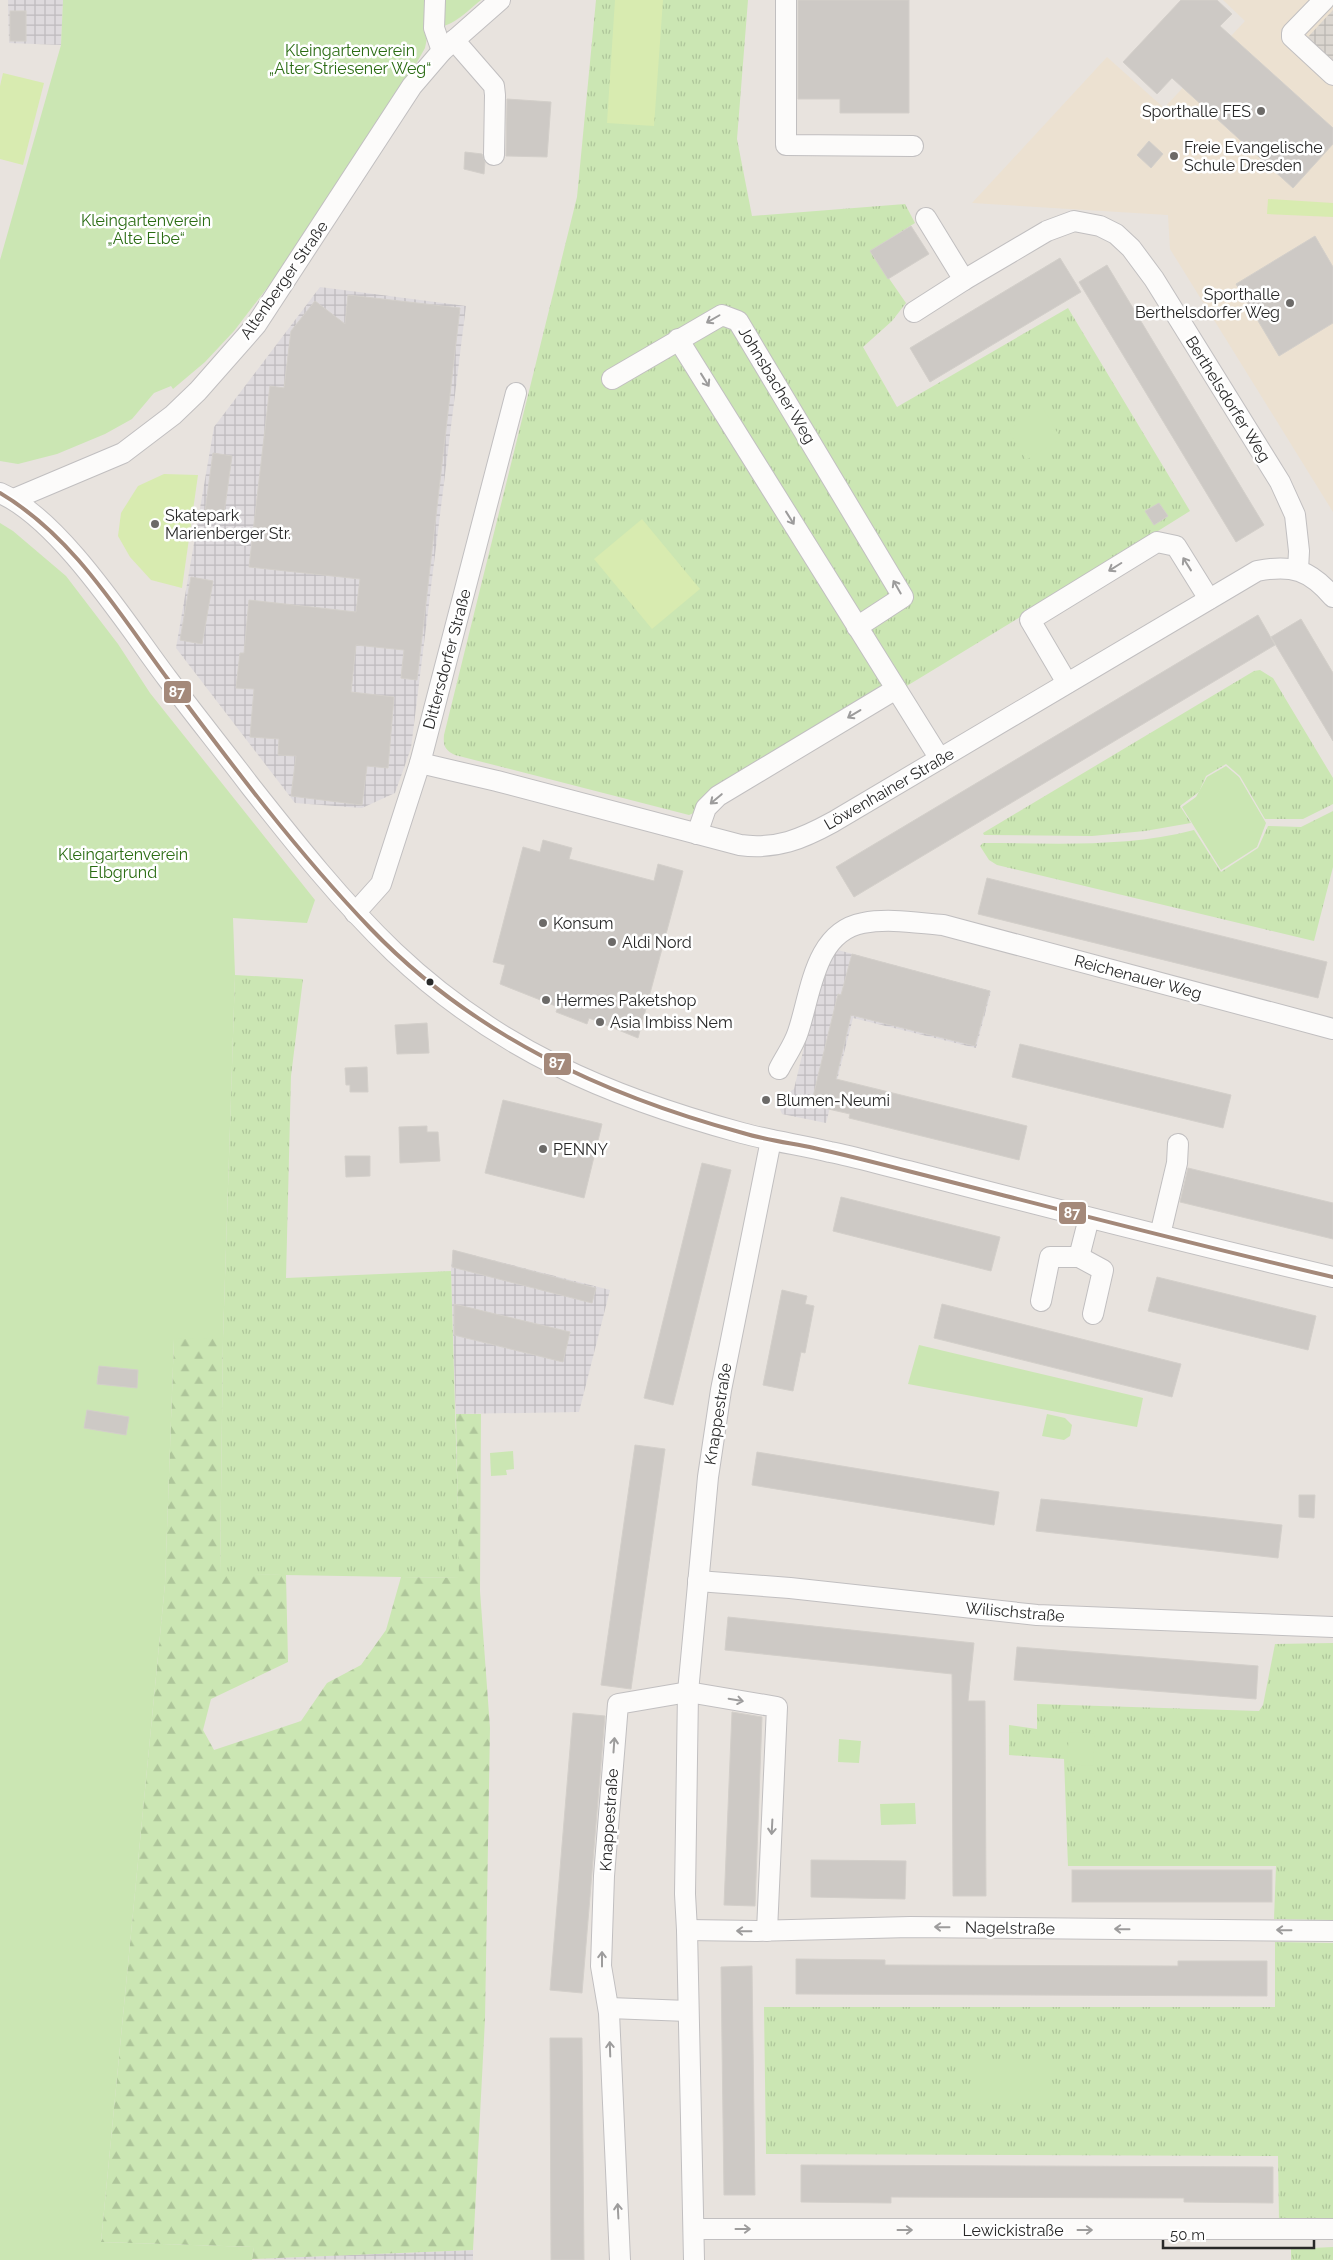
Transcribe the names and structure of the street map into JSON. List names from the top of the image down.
{
  "streets": {
    "street": [
      "Altenberger Straße",
      "Johnsbacher Weg",
      "Berthelsdorfer Weg",
      "Dittersdorfer Straße",
      "Löwenhainer Straße",
      "Reichenauer Weg",
      "Knappestraße",
      "Wilischstraße",
      "Nagelstraße",
      "Lewickistraße"
    ]
  },
  "crossings": [
    ["Berthelsdorfer Weg", "Löwenhainer Straße"],
    ["Dittersdorfer Straße", "Löwenhainer Straße"],
    ["Knappestraße", "Wilischstraße"],
    ["Knappestraße", "Nagelstraße"],
    ["Knappestraße", "Lewickistraße"]
  ],
  "one_way": ["Nagelstraße", "Lewickistraße"],
  "parks": ["Kleingartenverein „Alter Striesener Weg“", "Kleingartenverein „Alte Elbe“", "Kleingartenverein Elbgrund"],
  "places": [
    "Sporthalle FES",
    "Freie Evangelische Schule Dresden",
    "Sporthalle Berthelsdorfer Weg",
    "Skatepark Marienberger Str.",
    "Konsum",
    "Aldi Nord",
    "Hermes Paketshop",
    "Asia Imbiss Nem",
    "Blumen-Neumi",
    "PENNY"
  ],
  "lines": ["transit line 87"],
  "scale_bar": "50 m"
}
